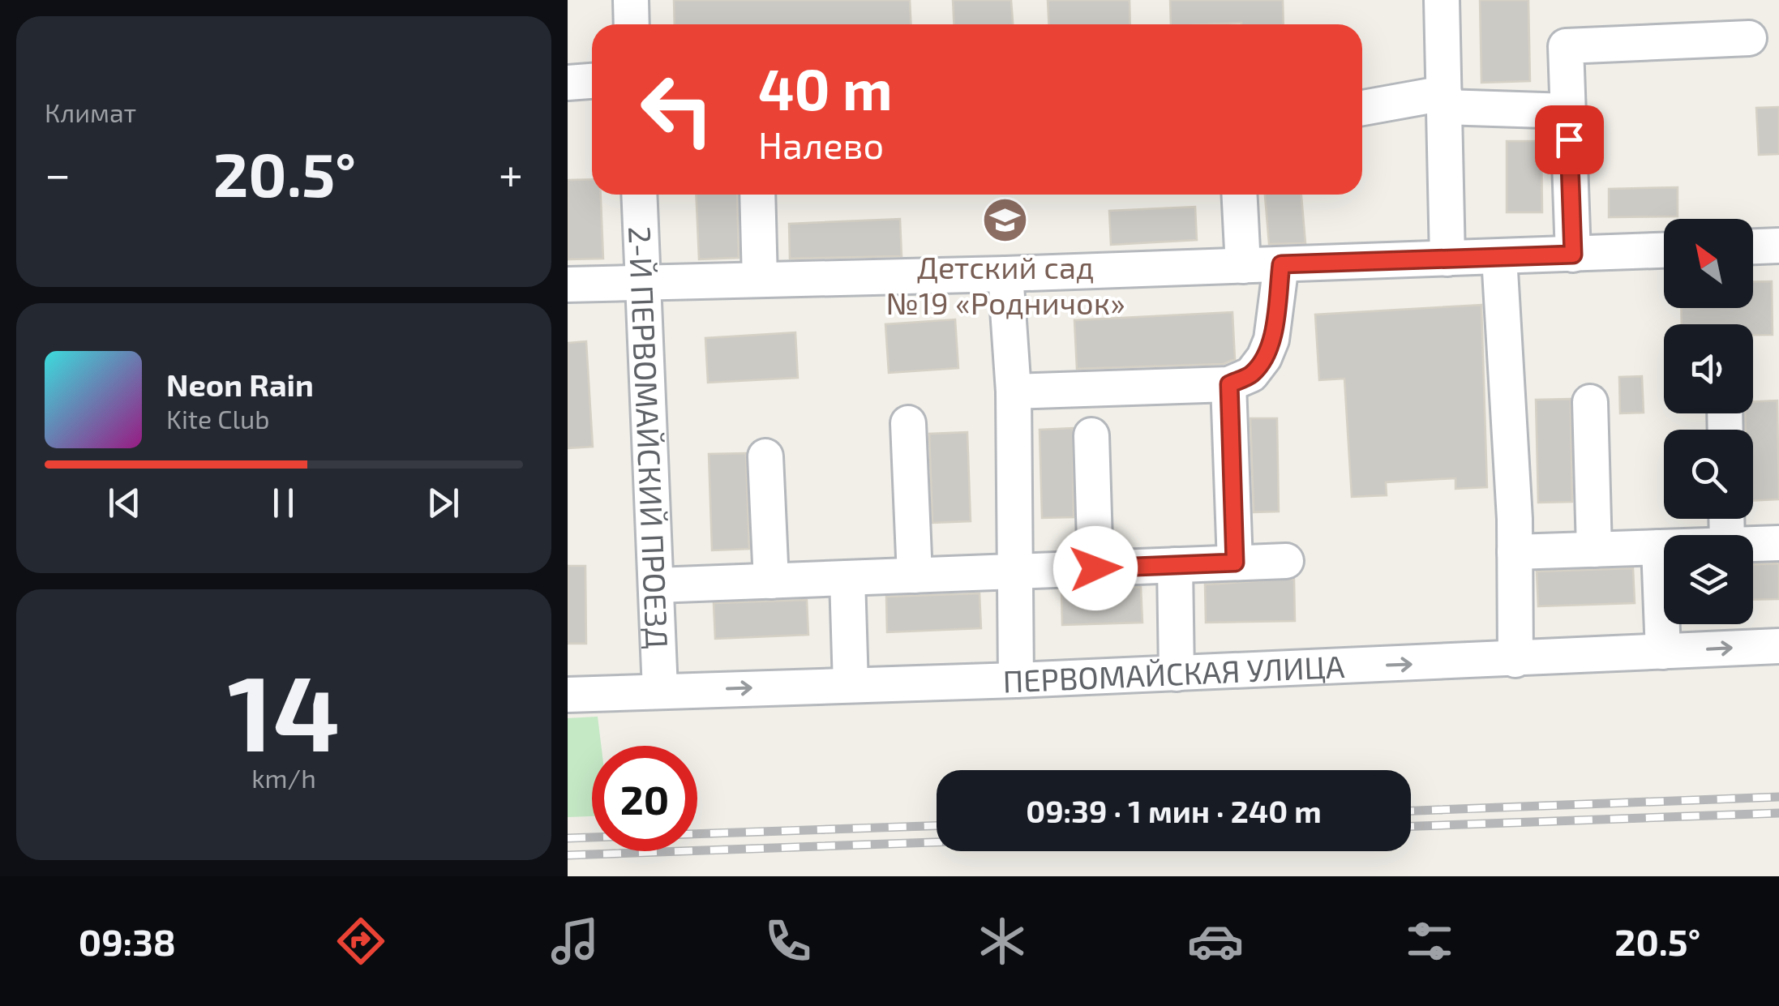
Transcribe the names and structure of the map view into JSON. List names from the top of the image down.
{
  "streets": {
    "street": ["2-Й ПЕРВОМАЙСКИЙ ПРОЕЗД", "ПЕРВОМАЙСКАЯ УЛИЦА"]
  },
  "crossings": [
    ["2-Й ПЕРВОМАЙСКИЙ ПРОЕЗД", "ПЕРВОМАЙСКАЯ УЛИЦА"]
  ],
  "places": {
    "school or university": ["Детский сад №19 «Родничок»"]
  },
  "north": "top left",
  "page": {
    "tile": [
      "Климат",
      ["14", "km/h"]
    ],
    "turn": ["40 m", "Налево"],
    "heat": ["−", "20.5°", "+"],
    "song": ["Neon Rain", "Kite Club"],
    "limit": "20",
    "trip": "09:39 · 1 мин · 240 m",
    "tabs": ["09:38", "20.5°"]
  }
}
